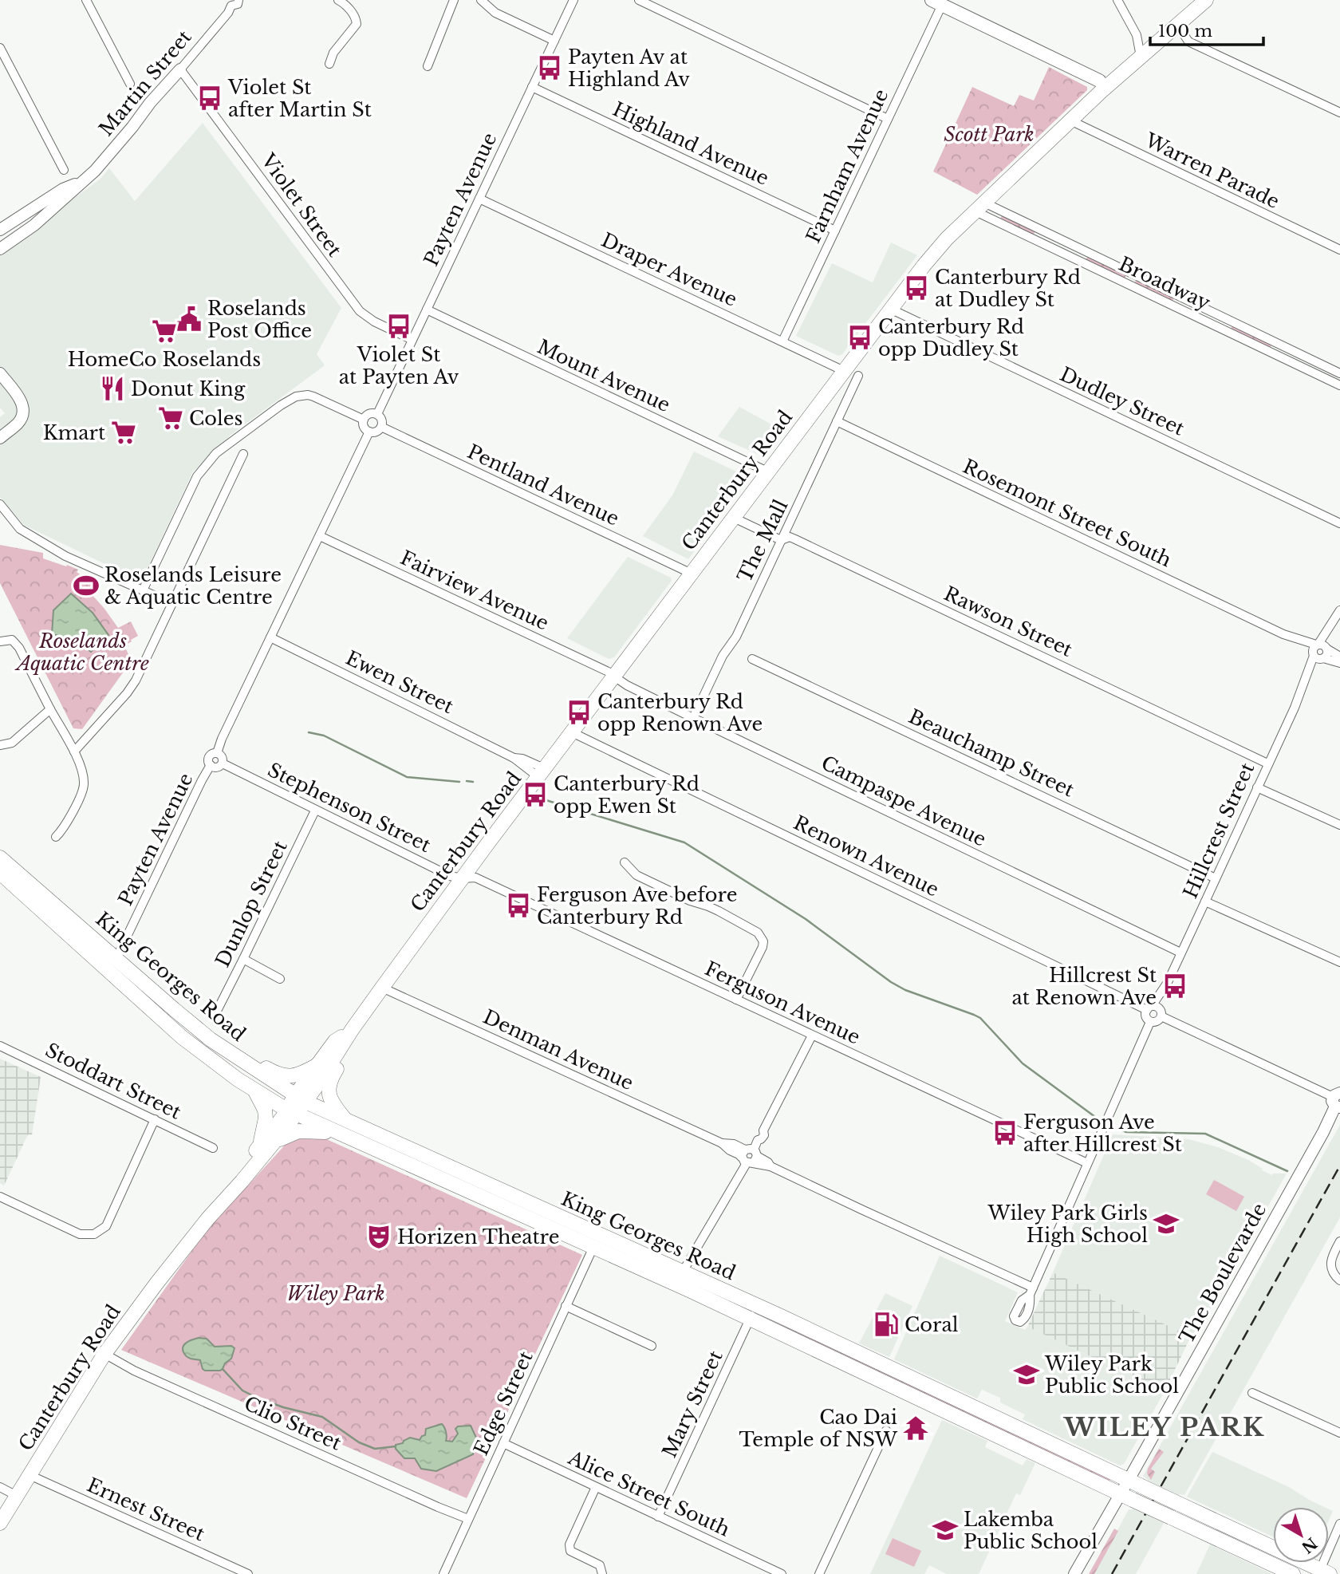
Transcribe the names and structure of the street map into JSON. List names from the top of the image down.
{
  "streets": {
    "highway": ["Canterbury Road", "King Georges Road"],
    "street": [
      "Martin Street",
      "Highland Avenue",
      "Farnham Avenue",
      "Warren Parade",
      "Payten Avenue",
      "Violet Street",
      "Draper Avenue",
      "Broadway",
      "Mount Avenue",
      "Dudley Street",
      "Pentland Avenue",
      "Rosemont Street South",
      "The Mall",
      "Fairview Avenue",
      "Rawson Street",
      "Ewen Street",
      "Beauchamp Street",
      "Campaspe Avenue",
      "Stephenson Street",
      "Hillcrest Street",
      "Renown Avenue",
      "Dunlop Street",
      "Ferguson Avenue",
      "Denman Avenue",
      "Stoddart Street",
      "The Boulevarde",
      "Edge Street",
      "Mary Street",
      "Clio Street",
      "Alice Street South",
      "Ernest Street"
    ]
  },
  "crossings": [
    ["Martin Street", "Violet Street"],
    ["Highland Avenue", "Farnham Avenue"],
    ["Highland Avenue", "Payten Avenue"],
    ["Farnham Avenue", "Draper Avenue"],
    ["Warren Parade", "Canterbury Road"],
    ["Payten Avenue", "Violet Street"],
    ["Payten Avenue", "Draper Avenue"],
    ["Payten Avenue", "Mount Avenue"],
    ["Payten Avenue", "Pentland Avenue"],
    ["Payten Avenue", "Stephenson Street"],
    ["Payten Avenue", "King Georges Road"],
    ["Draper Avenue", "Canterbury Road"],
    ["Draper Avenue", "The Mall"],
    ["Broadway", "Canterbury Road"],
    ["Mount Avenue", "Canterbury Road"],
    ["Dudley Street", "Canterbury Road"],
    ["Canterbury Road", "Pentland Avenue"],
    ["Canterbury Road", "The Mall"],
    ["Canterbury Road", "Fairview Avenue"],
    ["Canterbury Road", "Rawson Street"],
    ["Canterbury Road", "Ewen Street"],
    ["Canterbury Road", "Campaspe Avenue"],
    ["Canterbury Road", "Stephenson Street"],
    ["Canterbury Road", "Renown Avenue"],
    ["Canterbury Road", "King Georges Road"],
    ["Canterbury Road", "Ferguson Avenue"],
    ["Canterbury Road", "Denman Avenue"],
    ["Canterbury Road", "Clio Street"],
    ["Canterbury Road", "Ernest Street"],
    ["Rosemont Street South", "The Mall"],
    ["Rosemont Street South", "Hillcrest Street"],
    ["The Mall", "Rawson Street"],
    ["The Mall", "Campaspe Avenue"],
    ["Fairview Avenue", "Campaspe Avenue"],
    ["Rawson Street", "Hillcrest Street"],
    ["Beauchamp Street", "Hillcrest Street"],
    ["Campaspe Avenue", "Hillcrest Street"],
    ["Stephenson Street", "Dunlop Street"],
    ["Stephenson Street", "Ferguson Avenue"],
    ["Hillcrest Street", "Renown Avenue"],
    ["King Georges Road", "The Boulevarde"],
    ["King Georges Road", "Edge Street"],
    ["King Georges Road", "Mary Street"],
    ["Ferguson Avenue", "Denman Avenue"],
    ["Edge Street", "Clio Street"],
    ["Edge Street", "Alice Street South"],
    ["Mary Street", "Alice Street South"]
  ],
  "districts": ["WILEY PARK"],
  "parks": ["Scott Park", "Roselands Aquatic Centre", "Wiley Park"],
  "places": {
    "bus stop": [
      "Payten Av at Highland Av",
      "Violet St after Martin St",
      "Canterbury Rd at Dudley St",
      "Violet St at Payten Av",
      "Canterbury Rd opp Dudley St",
      "Canterbury Rd opp Renown Ave",
      "Canterbury Rd opp Ewen St",
      "Ferguson Ave before Canterbury Rd",
      "Hillcrest St at Renown Ave",
      "Ferguson Ave after Hillcrest St"
    ],
    "public building": ["Roselands Post Office"],
    "supermarket": ["HomeCo Roselands", "Coles", "Kmart"],
    "restaurant": ["Donut King"],
    "sports": ["Roselands Leisure & Aquatic Centre"],
    "school or university": ["Wiley Park Girls High School", "Wiley Park Public School", "Lakemba Public School"],
    "theatre": ["Horizen Theatre"],
    "fuel station": ["Coral"],
    "temple": ["Cao Dai Temple of NSW"]
  },
  "scale_bar": "100 m",
  "north": "bottom right"
}
